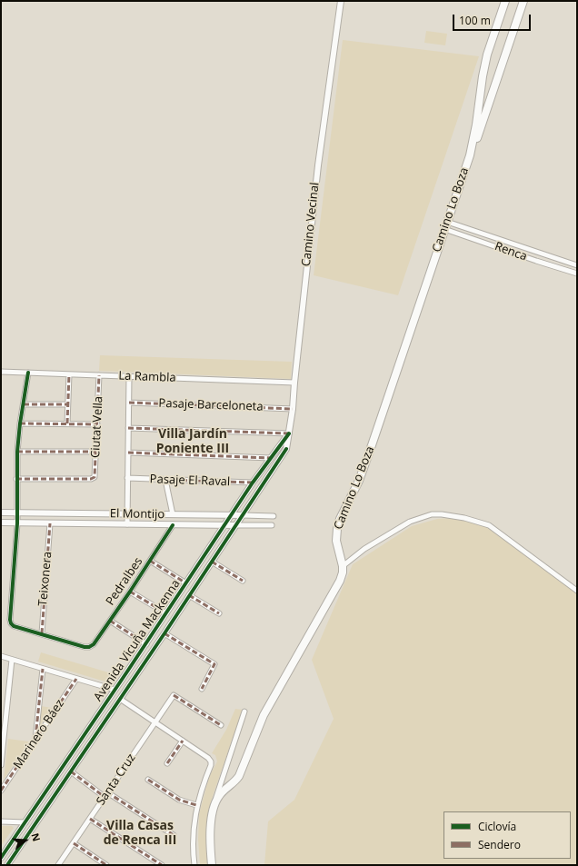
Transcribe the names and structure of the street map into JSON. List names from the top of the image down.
{
  "streets": {
    "main road": ["Camino Lo Boza"],
    "street": [
      "Camino Vecinal",
      "Renca",
      "La Rambla",
      "Pasaje Barceloneta",
      "Ciutat Vella",
      "Pasaje El Raval",
      "El Montijo",
      "Teixonera",
      "Pedralbes",
      "Avenida Vicuña Mackenna",
      "Marinero Báez",
      "Santa Cruz"
    ]
  },
  "crossings": [
    ["Camino Lo Boza", "Renca"],
    ["Camino Vecinal", "La Rambla"],
    ["Camino Vecinal", "Pasaje Barceloneta"],
    ["Camino Vecinal", "Avenida Vicuña Mackenna"],
    ["La Rambla", "Ciutat Vella"],
    ["Pasaje El Raval", "Avenida Vicuña Mackenna"],
    ["El Montijo", "Teixonera"],
    ["El Montijo", "Pedralbes"],
    ["El Montijo", "Avenida Vicuña Mackenna"],
    ["Teixonera", "Pedralbes"]
  ],
  "districts": ["Villa Jardín Poniente III", "Villa Casas de Renca III"],
  "legend": ["Ciclovía", "Sendero"],
  "scale_bar": "100 m",
  "north": "right"
}
